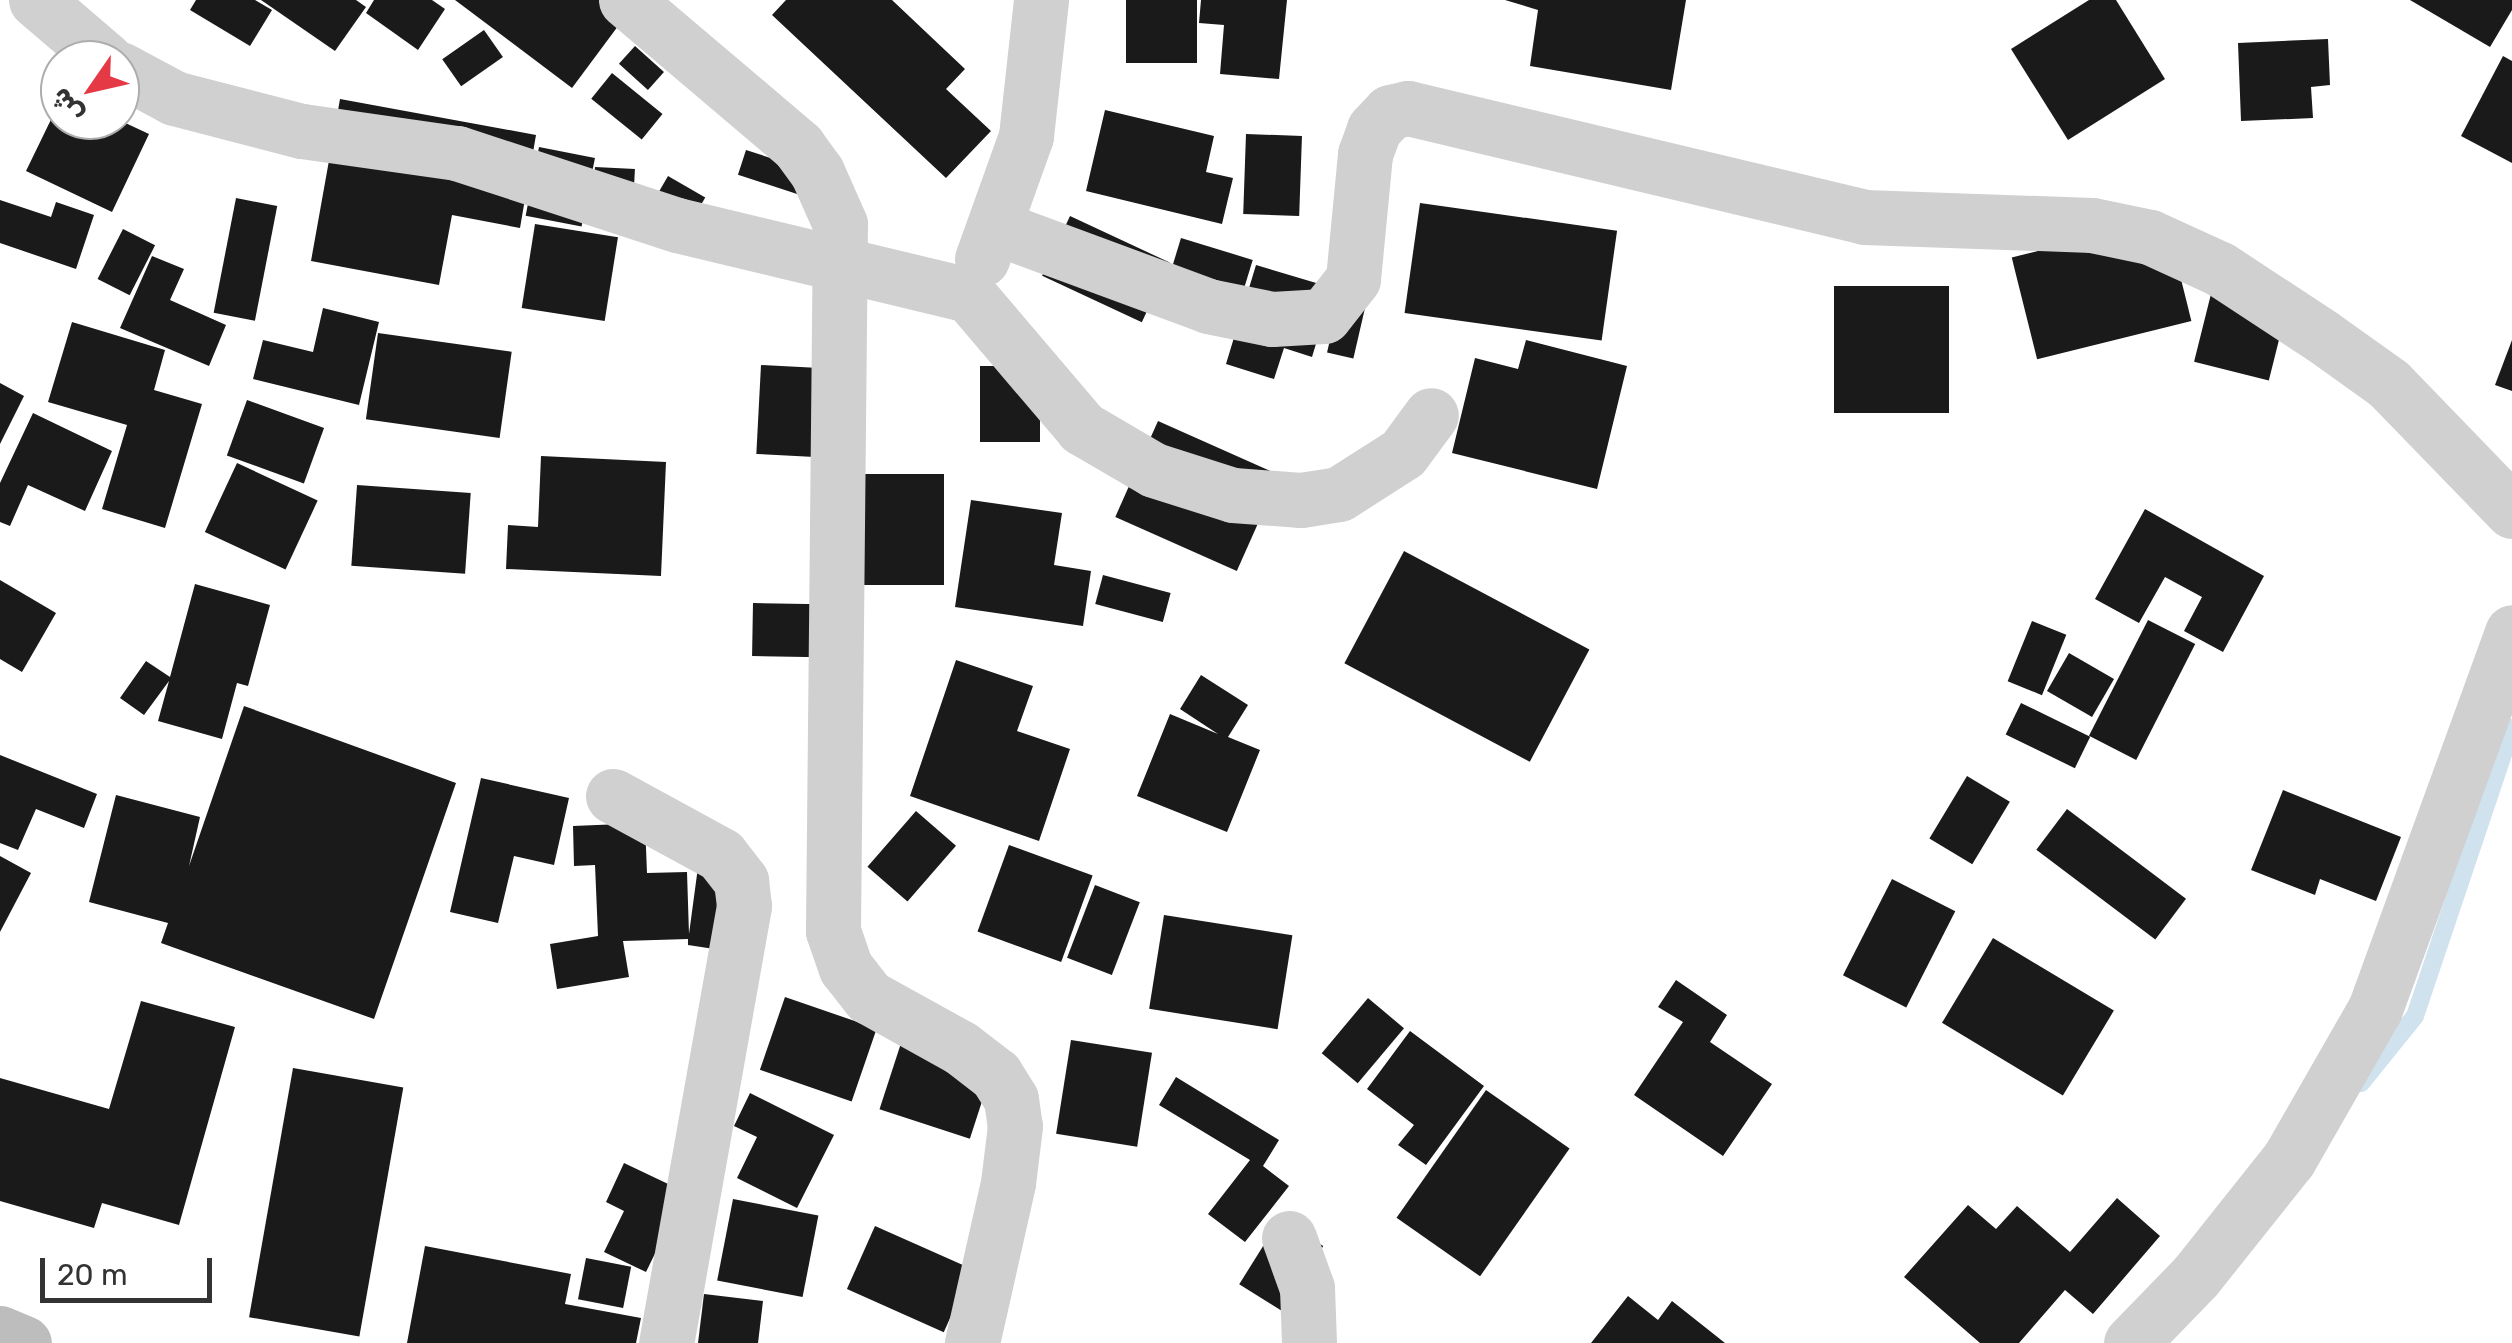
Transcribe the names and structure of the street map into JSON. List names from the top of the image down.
{
  "scale_bar": "20 m",
  "north": "bottom left"
}
